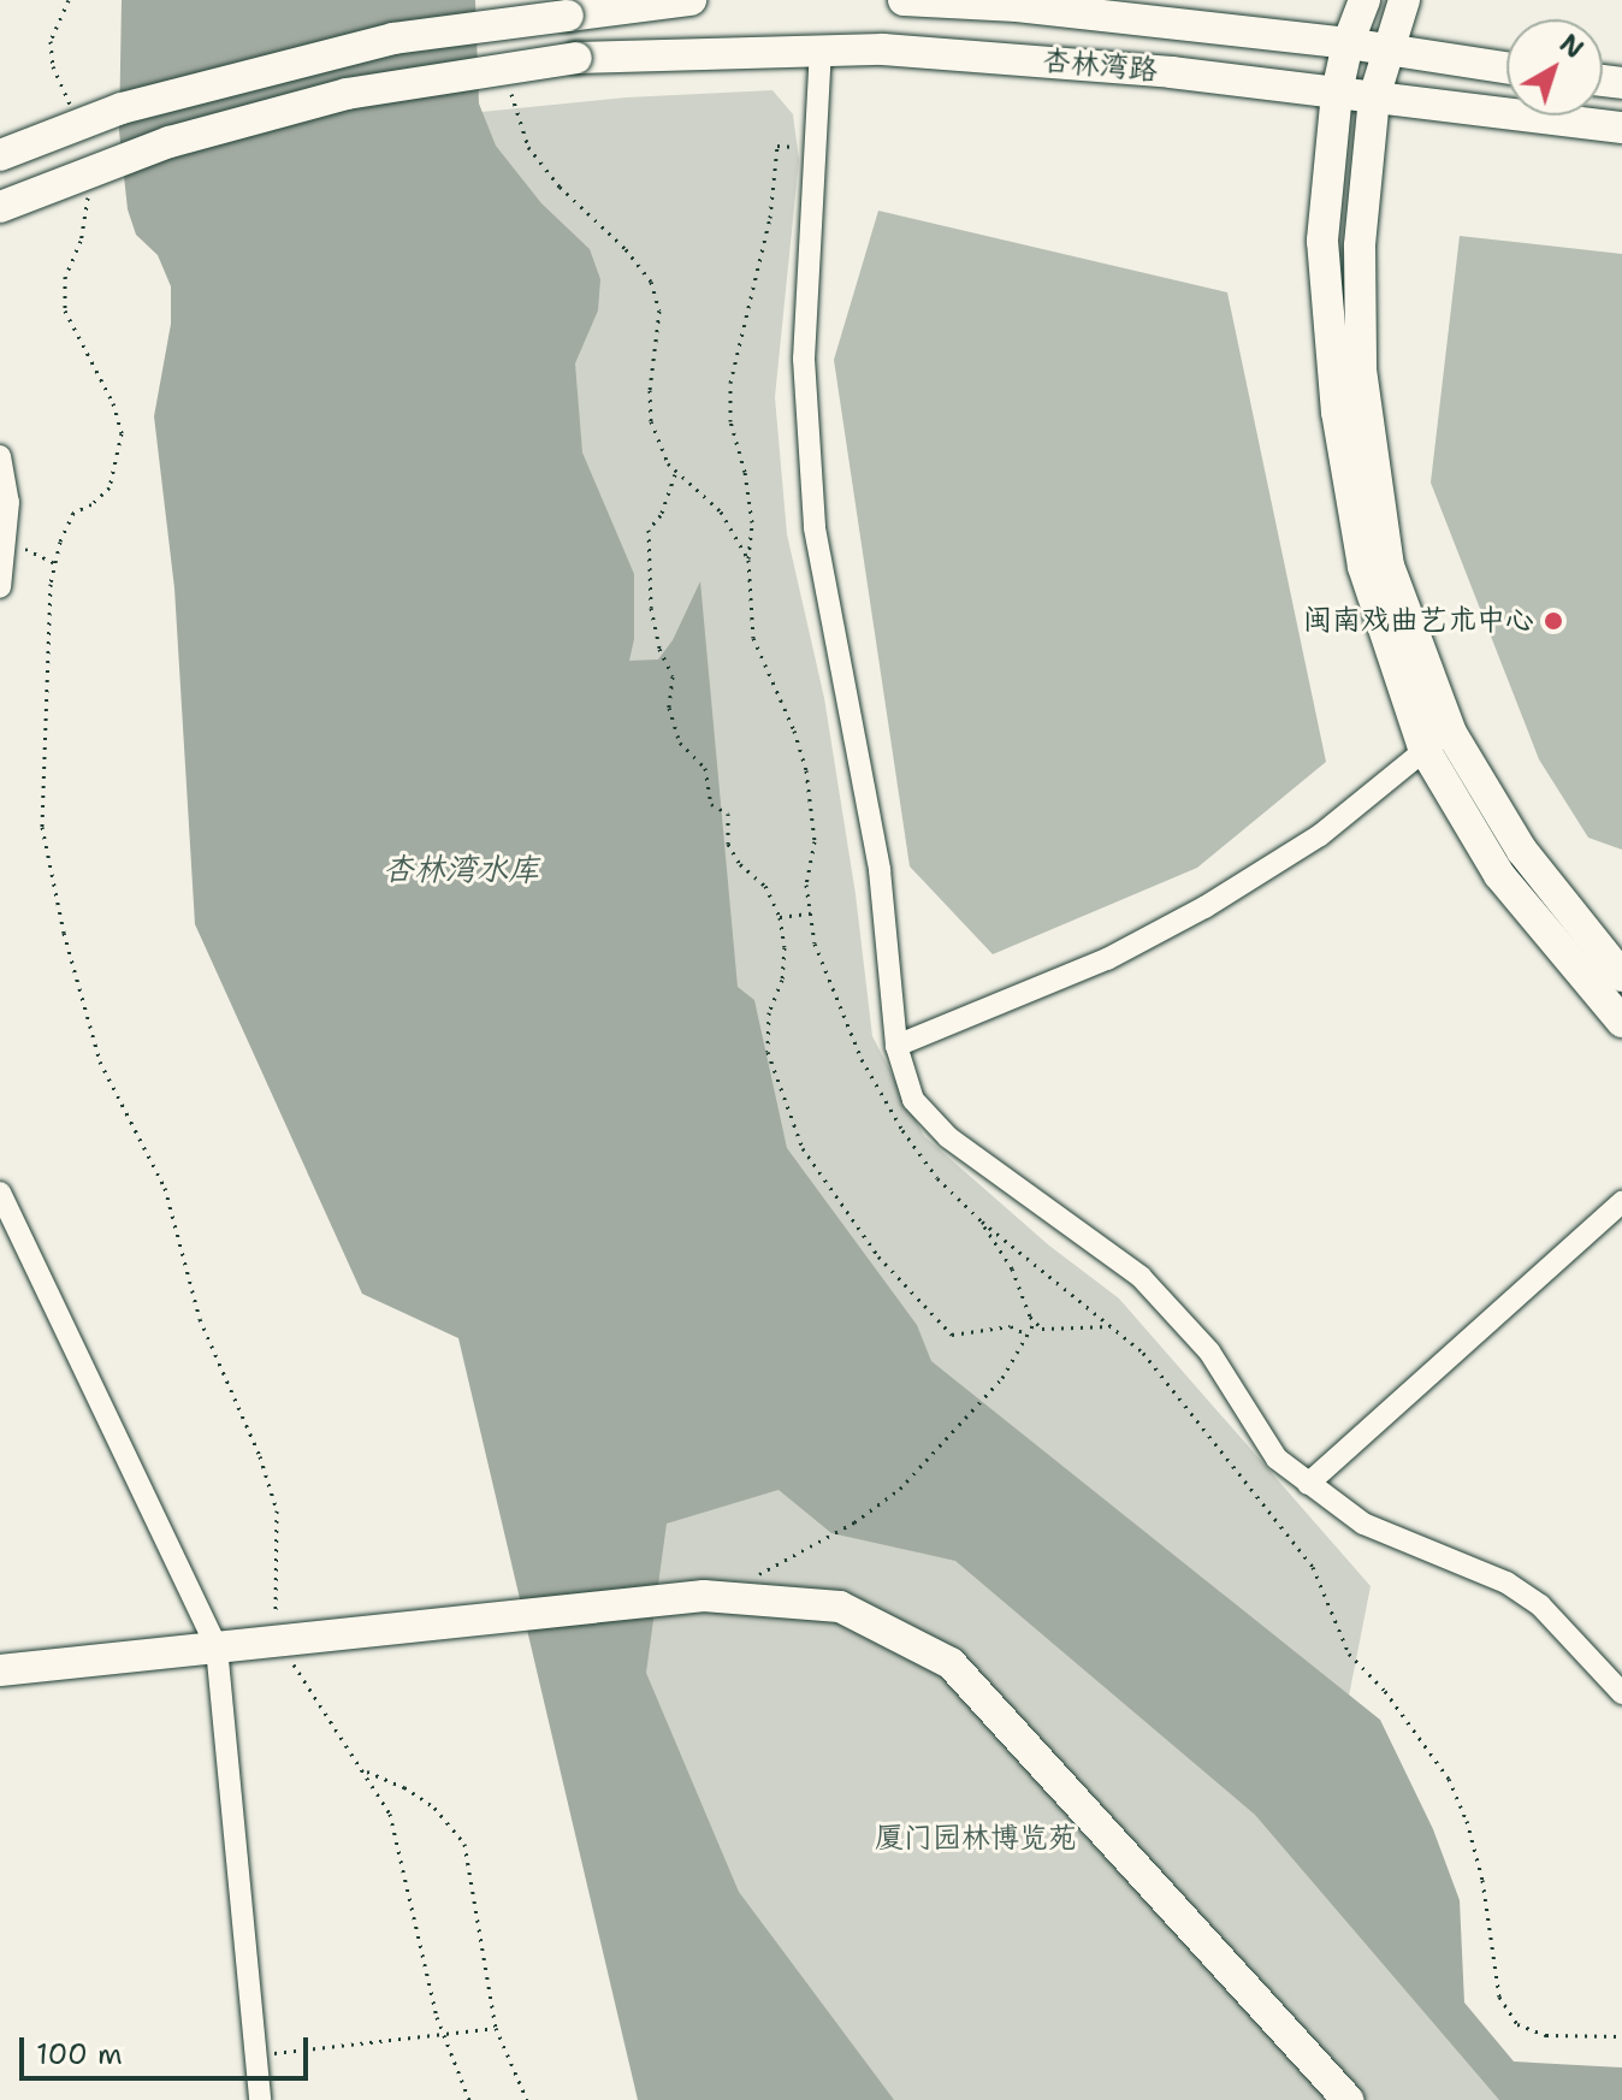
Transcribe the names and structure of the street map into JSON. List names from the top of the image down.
{
  "streets": {
    "street": ["杏林湾路"]
  },
  "water": ["杏林湾水库"],
  "parks": ["厦门园林博览苑"],
  "places": ["闽南戏曲艺术中心"],
  "scale_bar": "100 m",
  "north": "top right"
}
